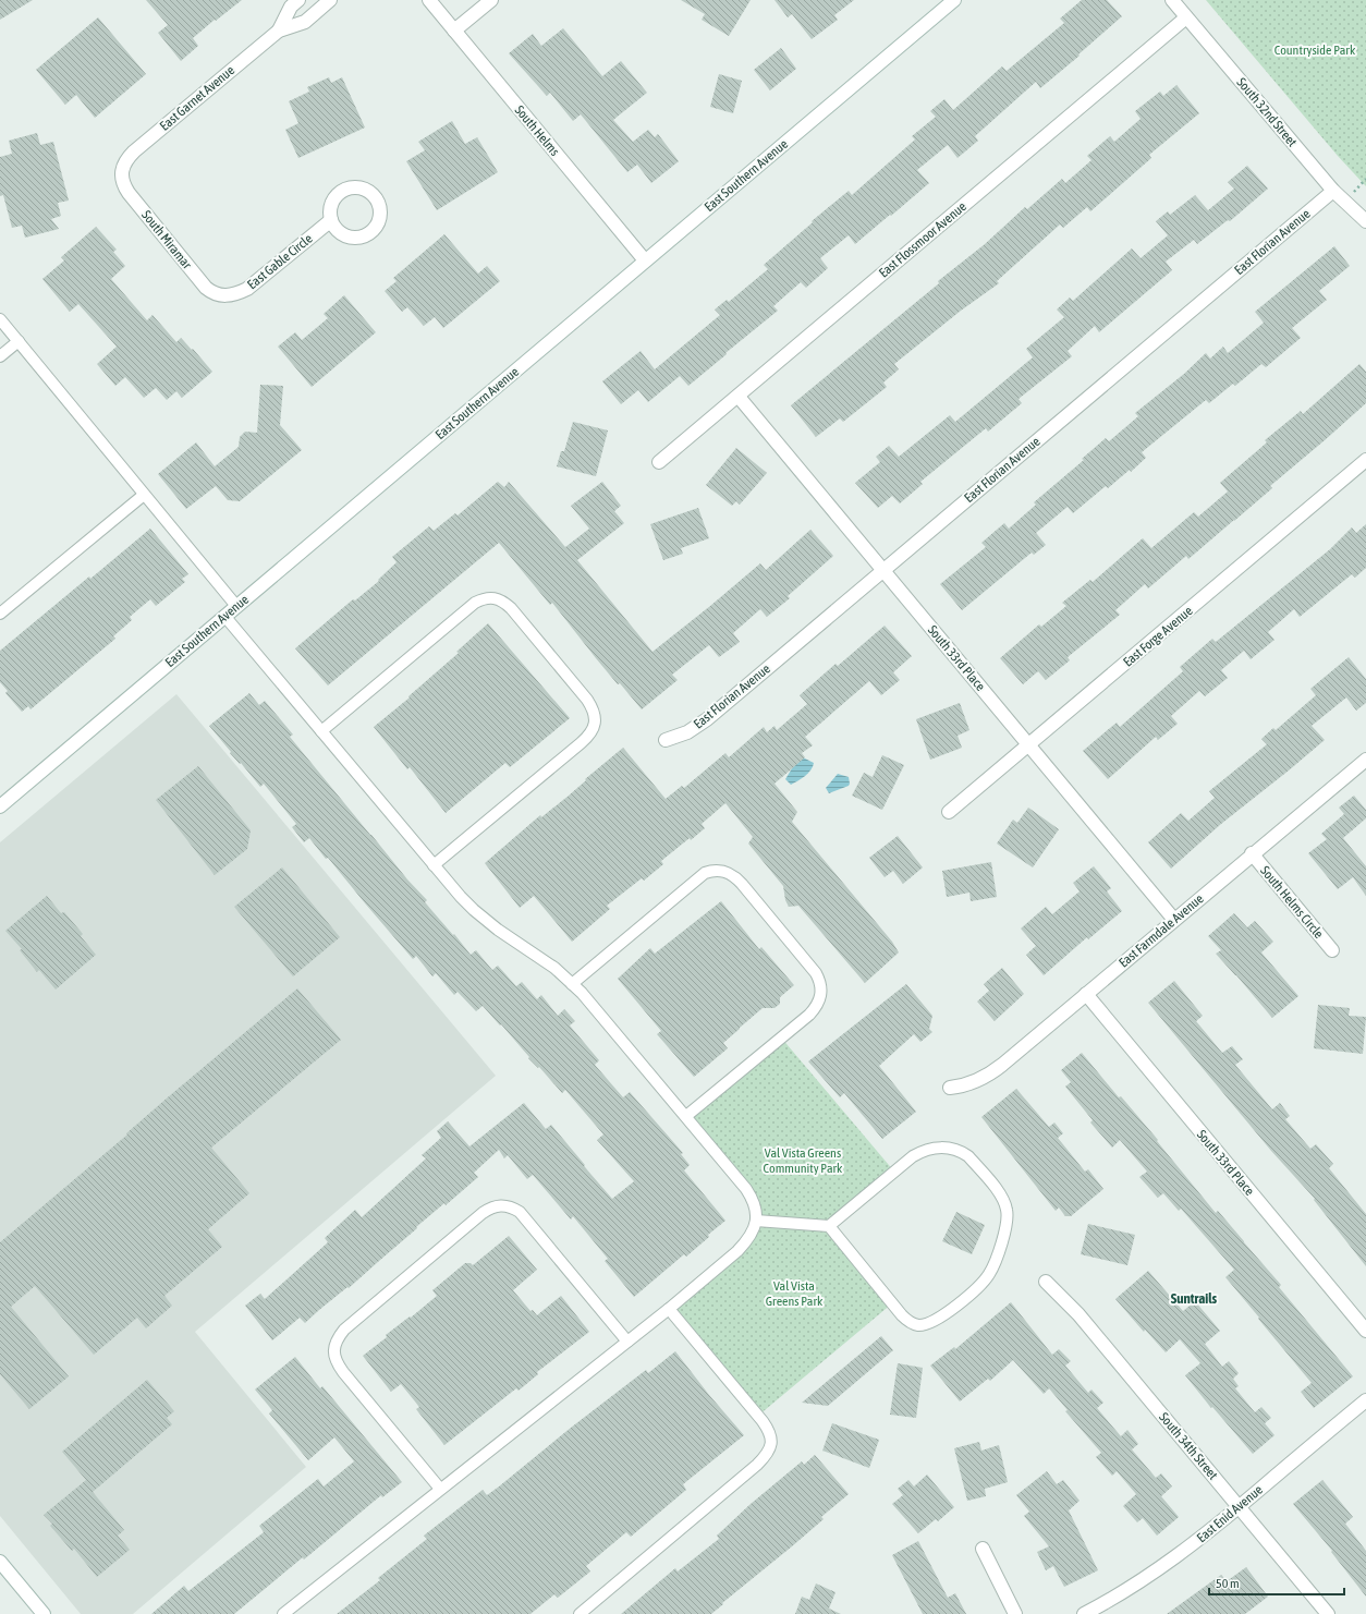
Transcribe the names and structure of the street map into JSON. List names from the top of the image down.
{
  "streets": {
    "street": [
      "East Garnet Avenue",
      "South 32nd Street",
      "South Helms",
      "East Southern Avenue",
      "South Miramar",
      "East Flossmoor Avenue",
      "East Florian Avenue",
      "East Gable Circle",
      "East Forge Avenue",
      "South 33rd Place",
      "South Helms Circle",
      "East Farmdale Avenue",
      "South 34th Street",
      "East Enid Avenue"
    ]
  },
  "crossings": [
    ["East Garnet Avenue", "South Miramar"],
    ["South 32nd Street", "East Flossmoor Avenue"],
    ["South 32nd Street", "East Florian Avenue"],
    ["South Helms", "East Southern Avenue"],
    ["South Miramar", "East Gable Circle"],
    ["East Flossmoor Avenue", "South 33rd Place"],
    ["East Florian Avenue", "South 33rd Place"],
    ["East Forge Avenue", "South 33rd Place"],
    ["South 33rd Place", "East Farmdale Avenue"],
    ["South Helms Circle", "East Farmdale Avenue"],
    ["South 34th Street", "East Enid Avenue"]
  ],
  "districts": ["Suntrails"],
  "parks": ["Countryside Park", "Val Vista Greens Community Park", "Val Vista Greens Park"],
  "scale_bar": "50 m"
}
